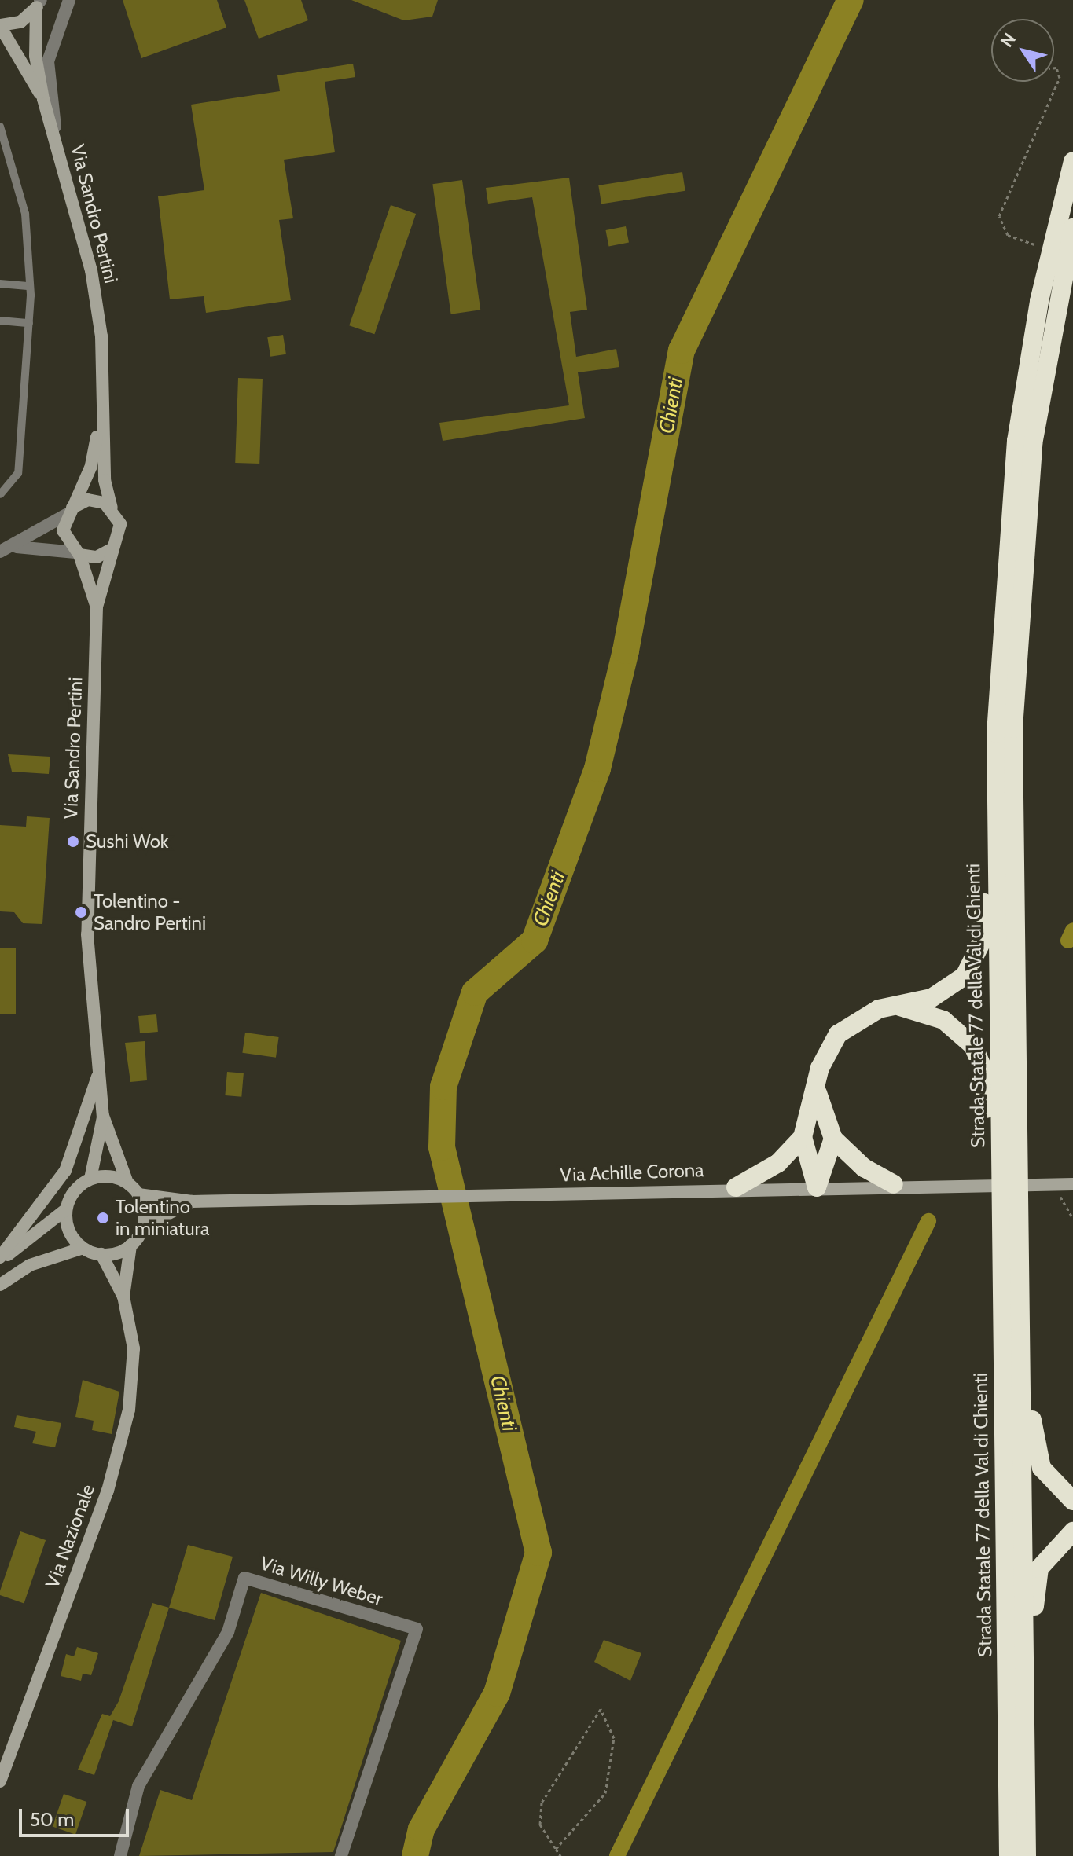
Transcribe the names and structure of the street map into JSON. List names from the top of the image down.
{
  "streets": {
    "highway": ["Strada Statale 77 della Val di Chienti"],
    "main road": ["Via Sandro Pertini", "Via Achille Corona", "Via Nazionale"],
    "street": ["Via Willy Weber"]
  },
  "crossings": [
    ["Via Sandro Pertini", "Via Achille Corona"],
    ["Via Sandro Pertini", "Via Nazionale"],
    ["Via Achille Corona", "Via Nazionale"]
  ],
  "water": ["Chienti"],
  "places": ["Sushi Wok", "Tolentino - Sandro Pertini", "Tolentino in miniatura"],
  "scale_bar": "50 m",
  "north": "top left"
}
